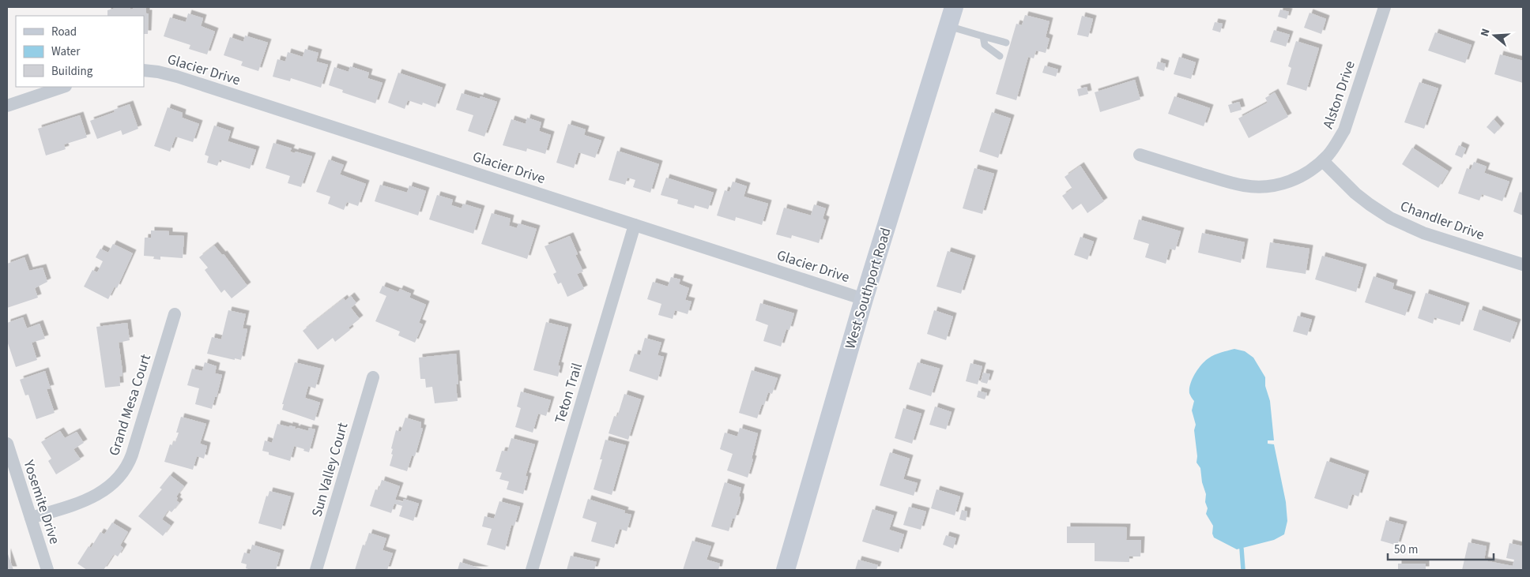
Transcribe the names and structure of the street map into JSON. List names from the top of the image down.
{
  "streets": {
    "main road": ["West Southport Road"],
    "street": [
      "Glacier Drive",
      "Alston Drive",
      "Chandler Drive",
      "Teton Trail",
      "Grand Mesa Court",
      "Sun Valley Court",
      "Yosemite Drive"
    ]
  },
  "crossings": [
    ["Glacier Drive", "West Southport Road"],
    ["Glacier Drive", "Teton Trail"],
    ["Alston Drive", "Chandler Drive"],
    ["Grand Mesa Court", "Yosemite Drive"]
  ],
  "legend": ["Road", "Water", "Building"],
  "scale_bar": "50 m",
  "north": "left"
}
